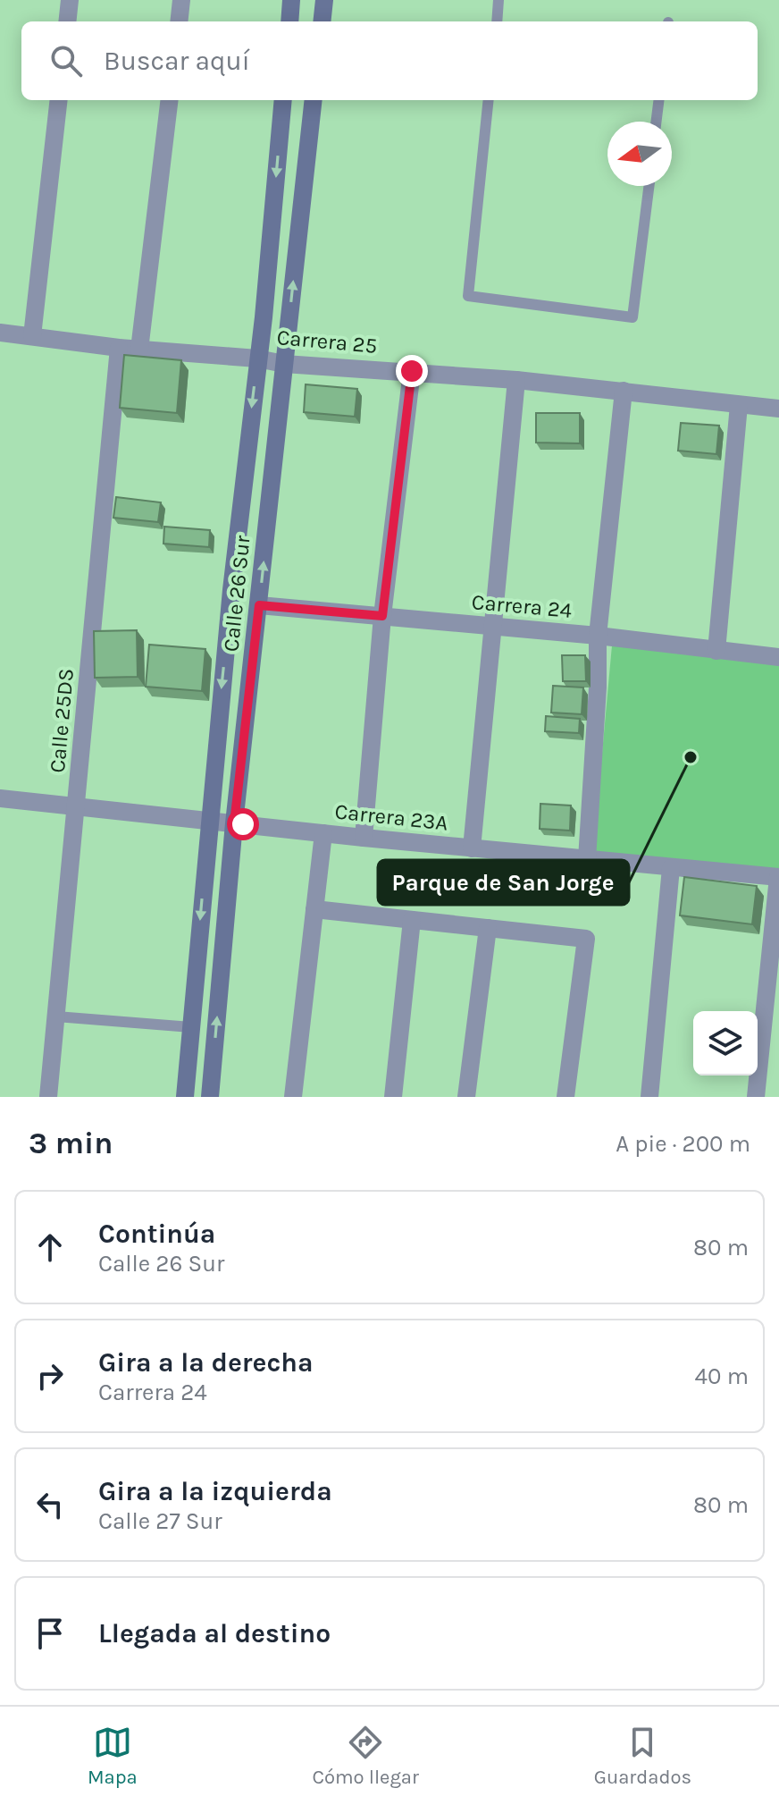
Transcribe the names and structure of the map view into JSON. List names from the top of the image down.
{
  "streets": {
    "street": [
      "Carrera 25",
      "Calle 26 Sur",
      "Carrera 24",
      "Calle 25DS",
      "Carrera 23A"
    ]
  },
  "crossings": [
    ["Carrera 25", "Calle 26 Sur"],
    ["Carrera 25", "Calle 25DS"],
    ["Calle 26 Sur", "Carrera 24"],
    ["Calle 26 Sur", "Carrera 23A"],
    ["Calle 25DS", "Carrera 23A"]
  ],
  "places": ["Parque de San Jorge"],
  "north": "left",
  "page": {
    "search": "Buscar aquí",
    "heading": ["3 min", "A pie · 200 m"],
    "list": [
      ["Continúa", "Calle 26 Sur", "80 m"],
      ["Gira a la derecha", "Carrera 24", "40 m"],
      ["Gira a la izquierda", "Calle 27 Sur", "80 m"],
      "Llegada al destino"
    ],
    "nav": ["Mapa", "Cómo llegar", "Guardados"]
  }
}
